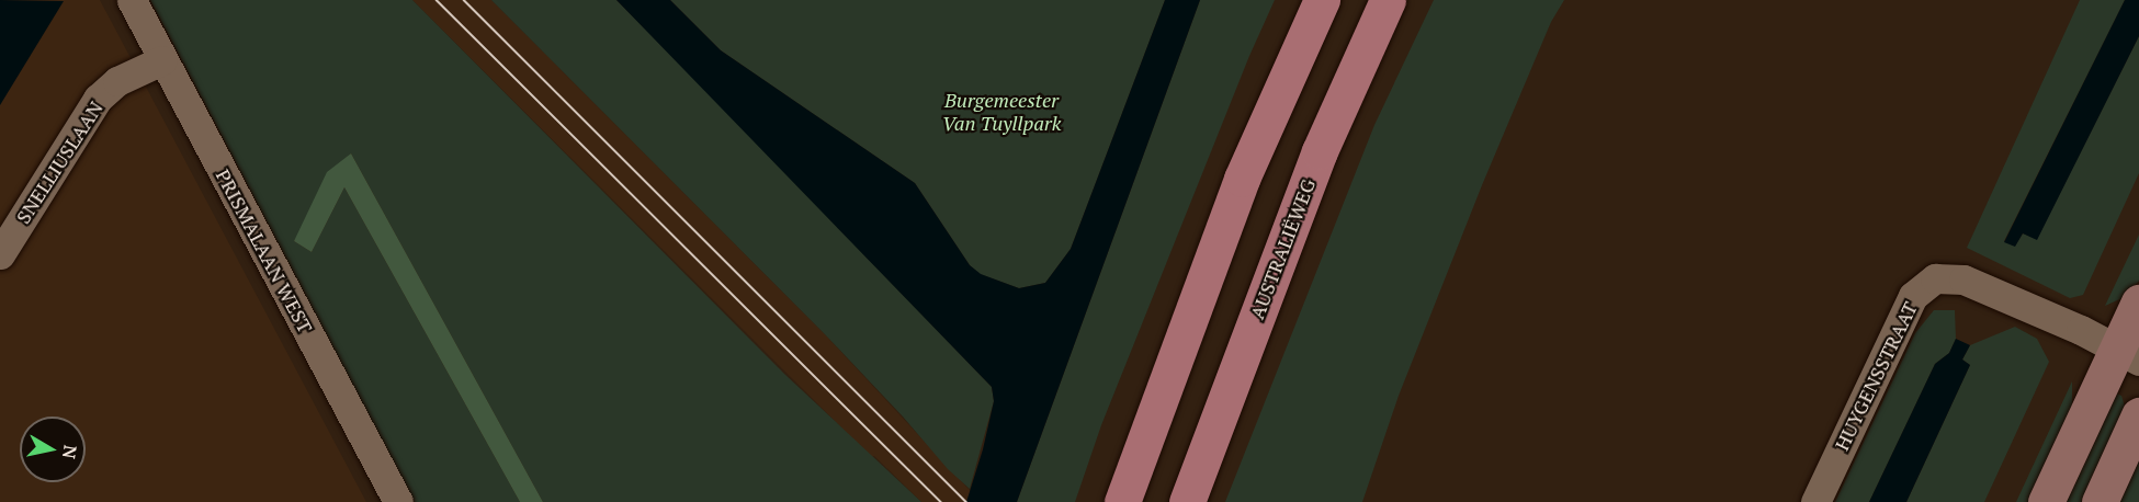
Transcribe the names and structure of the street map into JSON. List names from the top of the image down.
{
  "streets": {
    "main road": ["AUSTRALIËWEG"],
    "street": ["SNELLIUSLAAN", "PRISMALAAN WEST", "HUYGENSSTRAAT"]
  },
  "crossings": [
    ["SNELLIUSLAAN", "PRISMALAAN WEST"]
  ],
  "parks": ["Burgemeester Van Tuyllpark"],
  "north": "right"
}
